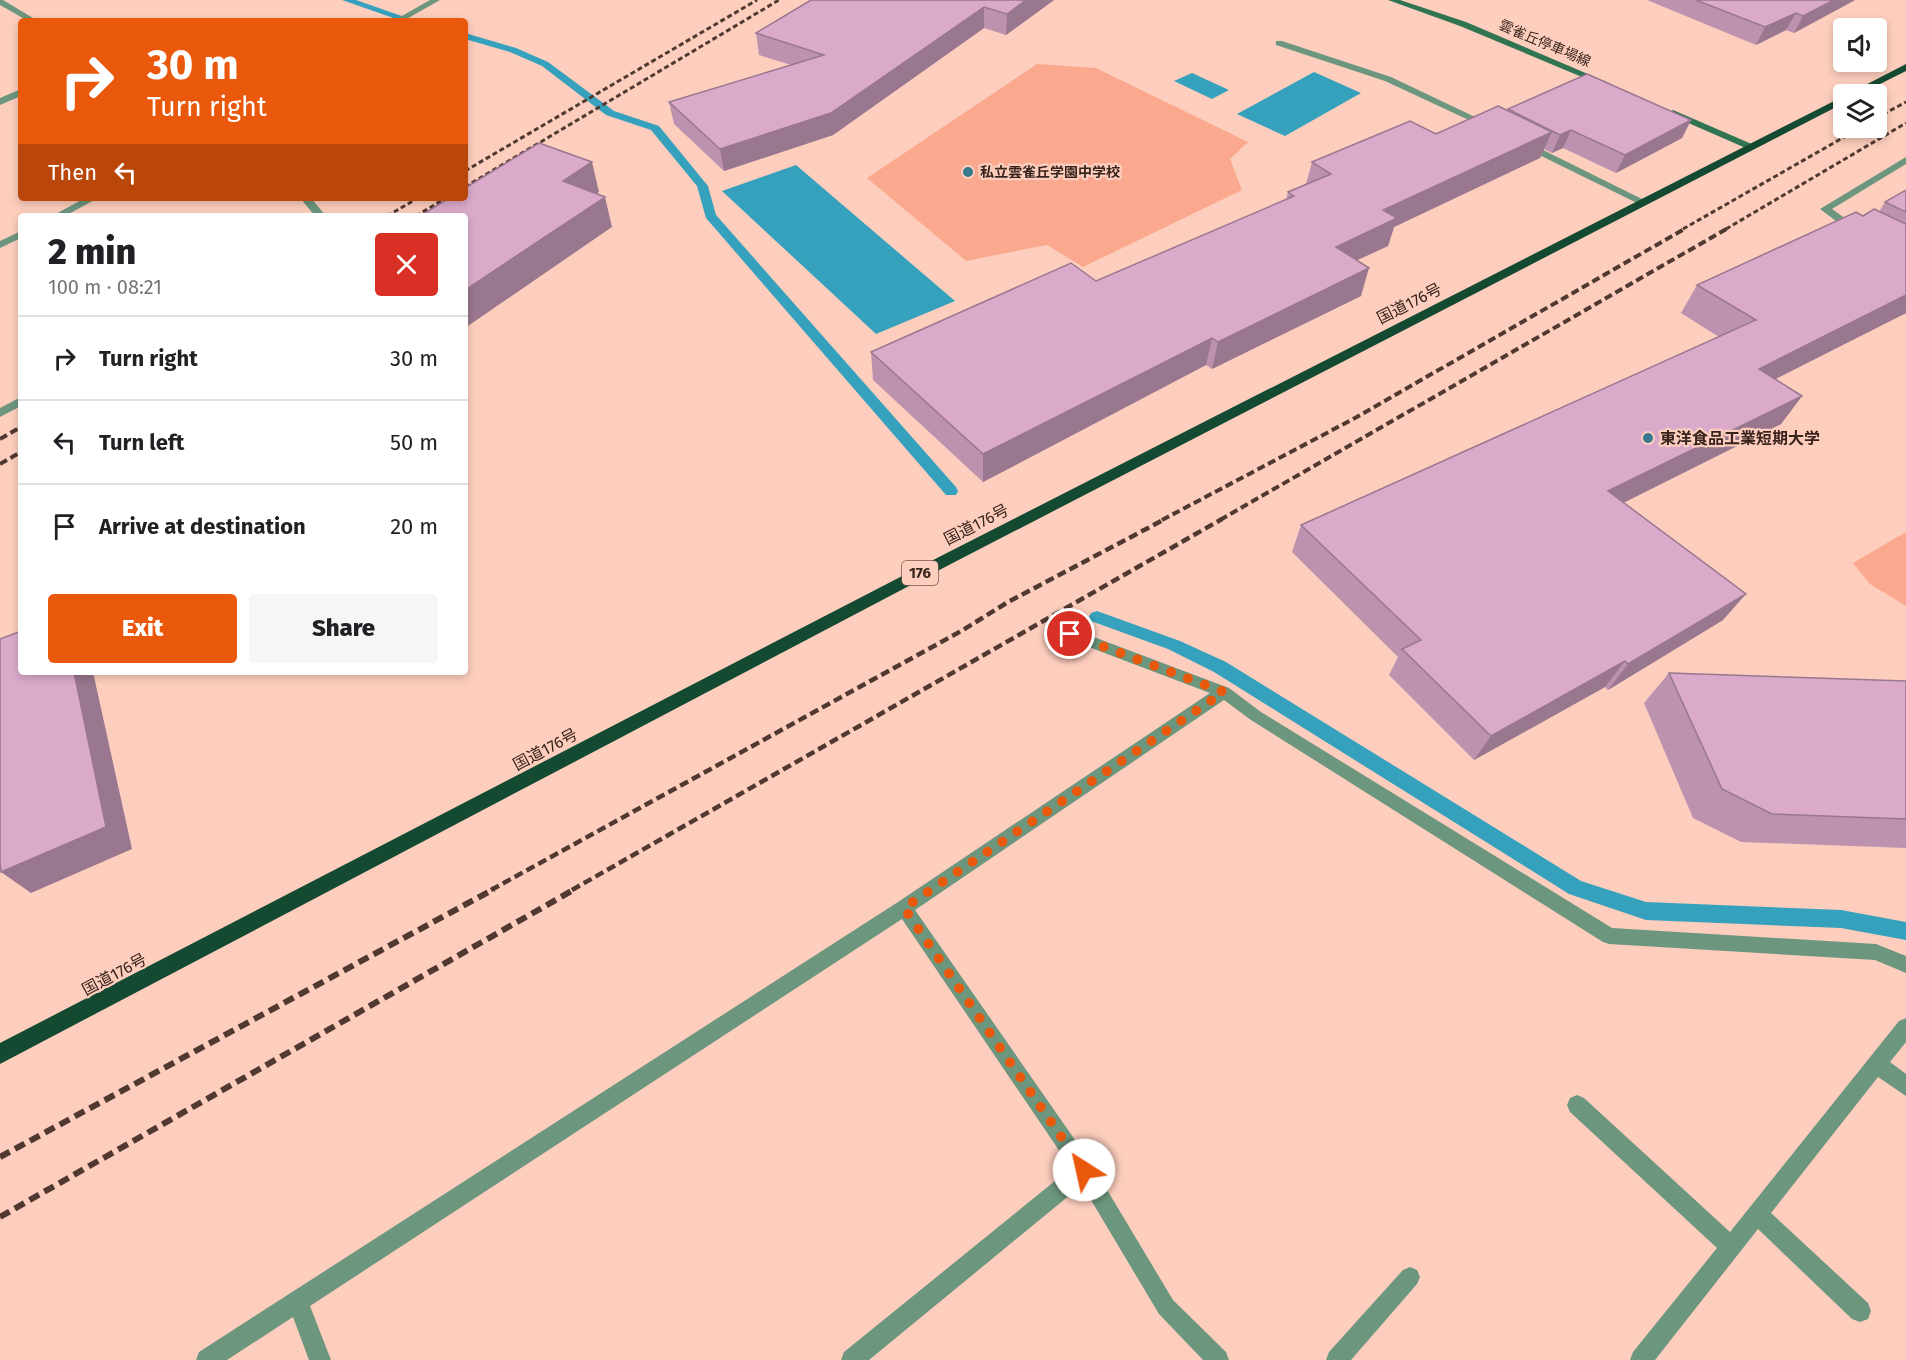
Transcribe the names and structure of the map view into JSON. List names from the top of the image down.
{
  "streets": {
    "highway": ["国道176号", "176"],
    "main road": ["雲雀丘停車場線"]
  },
  "places": ["私立雲雀丘学園中学校", "東洋食品工業短期大学"],
  "page": {
    "turn": ["30 m", "Turn right"],
    "then": "Then",
    "heading": ["2 min", "100 m · 08:21"],
    "list": [
      {
        "name": "Turn right",
        "value": "30 m"
      },
      {
        "name": "Turn left",
        "value": "50 m"
      },
      {
        "name": "Arrive at destination",
        "value": "20 m"
      }
    ],
    "buttons": ["Exit", "Share"]
  }
}
